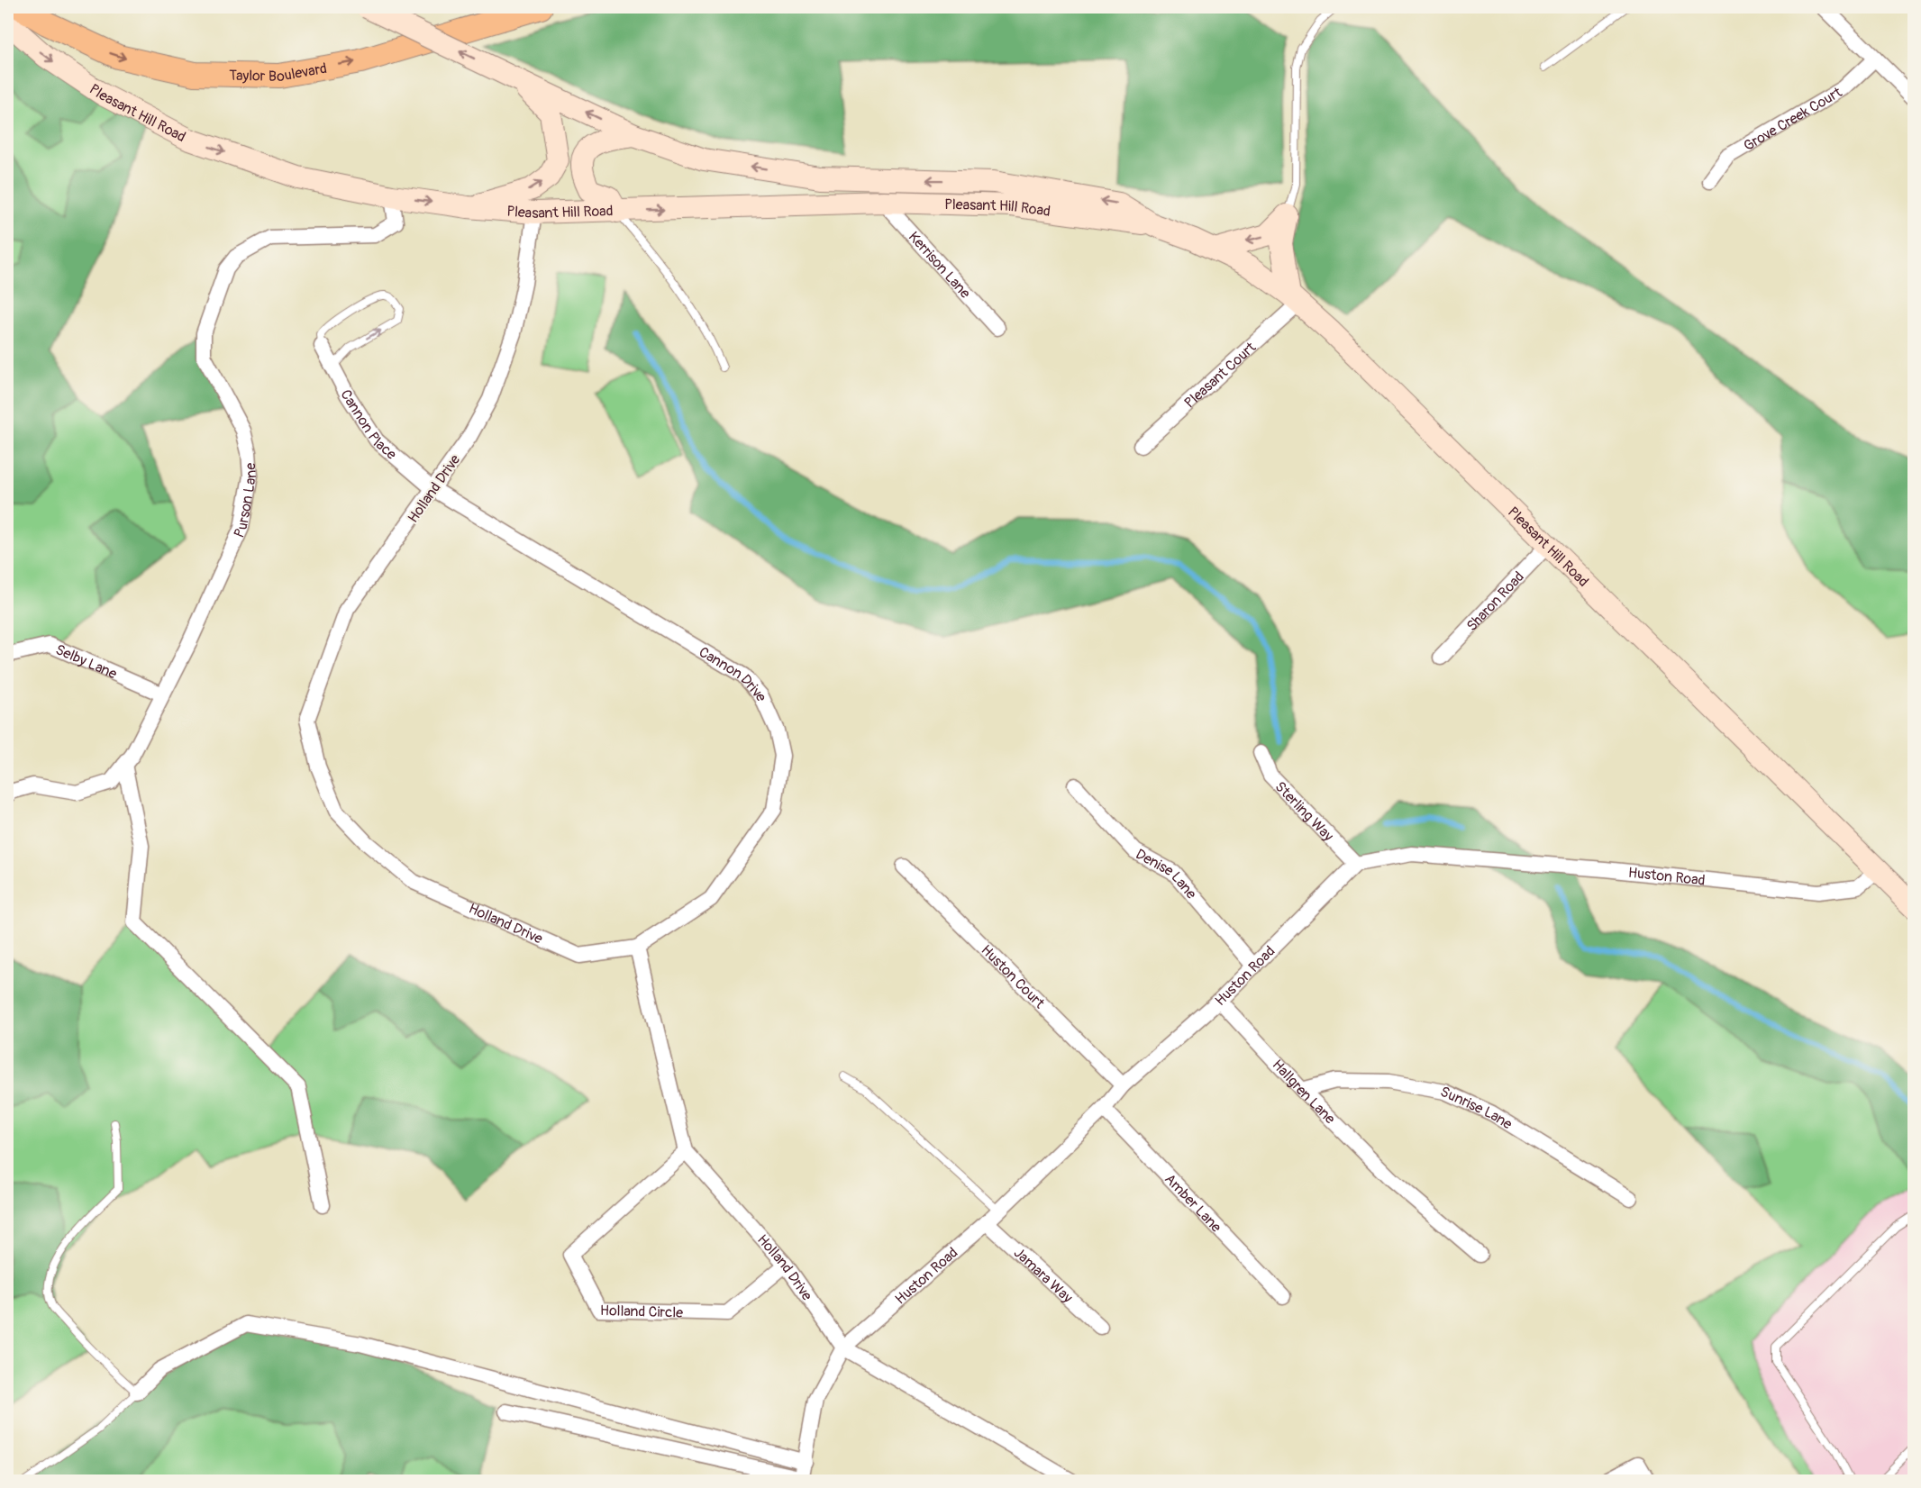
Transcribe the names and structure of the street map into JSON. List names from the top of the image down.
{
  "streets": {
    "main road": ["Taylor Boulevard", "Pleasant Hill Road"],
    "street": [
      "Grove Creek Court",
      "Kerrison Lane",
      "Pleasant Court",
      "Cannon Place",
      "Holland Drive",
      "Purson Lane",
      "Sharon Road",
      "Selby Lane",
      "Cannon Drive",
      "Sterling Way",
      "Denise Lane",
      "Huston Road",
      "Huston Court",
      "Hallgren Lane",
      "Sunrise Lane",
      "Amber Lane",
      "Jamara Way",
      "Holland Circle"
    ]
  },
  "crossings": [
    ["Pleasant Hill Road", "Kerrison Lane"],
    ["Pleasant Hill Road", "Pleasant Court"],
    ["Pleasant Hill Road", "Holland Drive"],
    ["Pleasant Hill Road", "Purson Lane"],
    ["Pleasant Hill Road", "Sharon Road"],
    ["Pleasant Hill Road", "Huston Road"],
    ["Cannon Place", "Holland Drive"],
    ["Cannon Place", "Cannon Drive"],
    ["Holland Drive", "Cannon Drive"],
    ["Holland Drive", "Huston Road"],
    ["Holland Drive", "Holland Circle"],
    ["Purson Lane", "Selby Lane"],
    ["Sterling Way", "Huston Road"],
    ["Denise Lane", "Huston Road"],
    ["Huston Road", "Huston Court"],
    ["Huston Road", "Hallgren Lane"],
    ["Huston Road", "Amber Lane"],
    ["Huston Road", "Jamara Way"],
    ["Hallgren Lane", "Sunrise Lane"]
  ],
  "one_way": ["Taylor Boulevard"]
}
